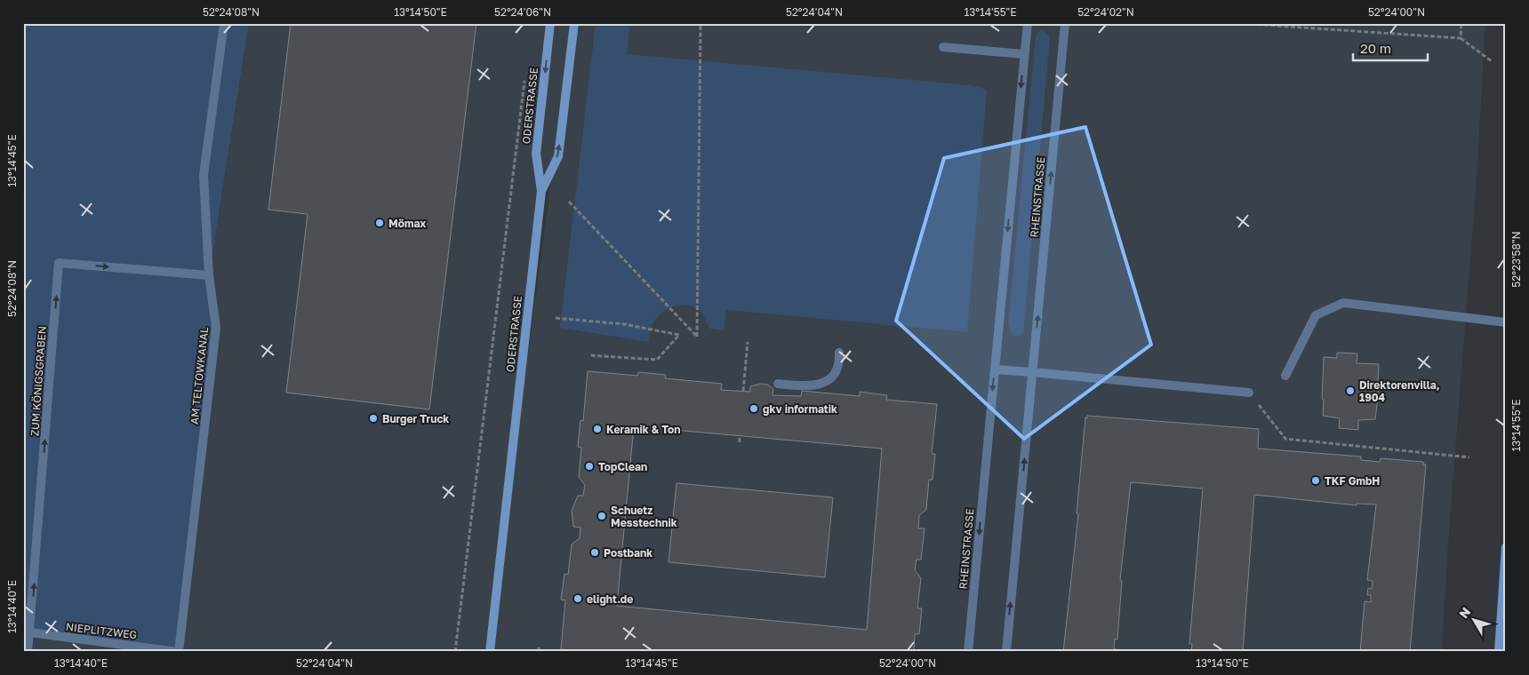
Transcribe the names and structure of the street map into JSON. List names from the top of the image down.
{
  "streets": {
    "main road": ["ODERSTRASSE"],
    "street": [
      "RHEINSTRASSE",
      "AM TELTOWKANAL",
      "ZUM KÖNIGSGRABEN",
      "NIEPLITZWEG"
    ]
  },
  "crossings": [
    ["AM TELTOWKANAL", "ZUM KÖNIGSGRABEN"],
    ["AM TELTOWKANAL", "NIEPLITZWEG"],
    ["ZUM KÖNIGSGRABEN", "NIEPLITZWEG"]
  ],
  "places": [
    "Mömax",
    "Direktorenvilla, 1904",
    "gkv informatik",
    "Burger Truck",
    "Keramik & Ton",
    "TopClean",
    "TKF GmbH",
    "Schuetz Messtechnik",
    "Postbank",
    "elight.de"
  ],
  "scale_bar": "20 m",
  "north": "top left",
  "coordinates": [
    "52°24'08\"N",
    "13°14'50\"E",
    "52°24'06\"N",
    "52°24'04\"N",
    "13°14'55\"E",
    "52°24'02\"N",
    "52°24'00\"N",
    "13°14'45\"E",
    "52°23'58\"N",
    "13°14'40\"E"
  ]
}
